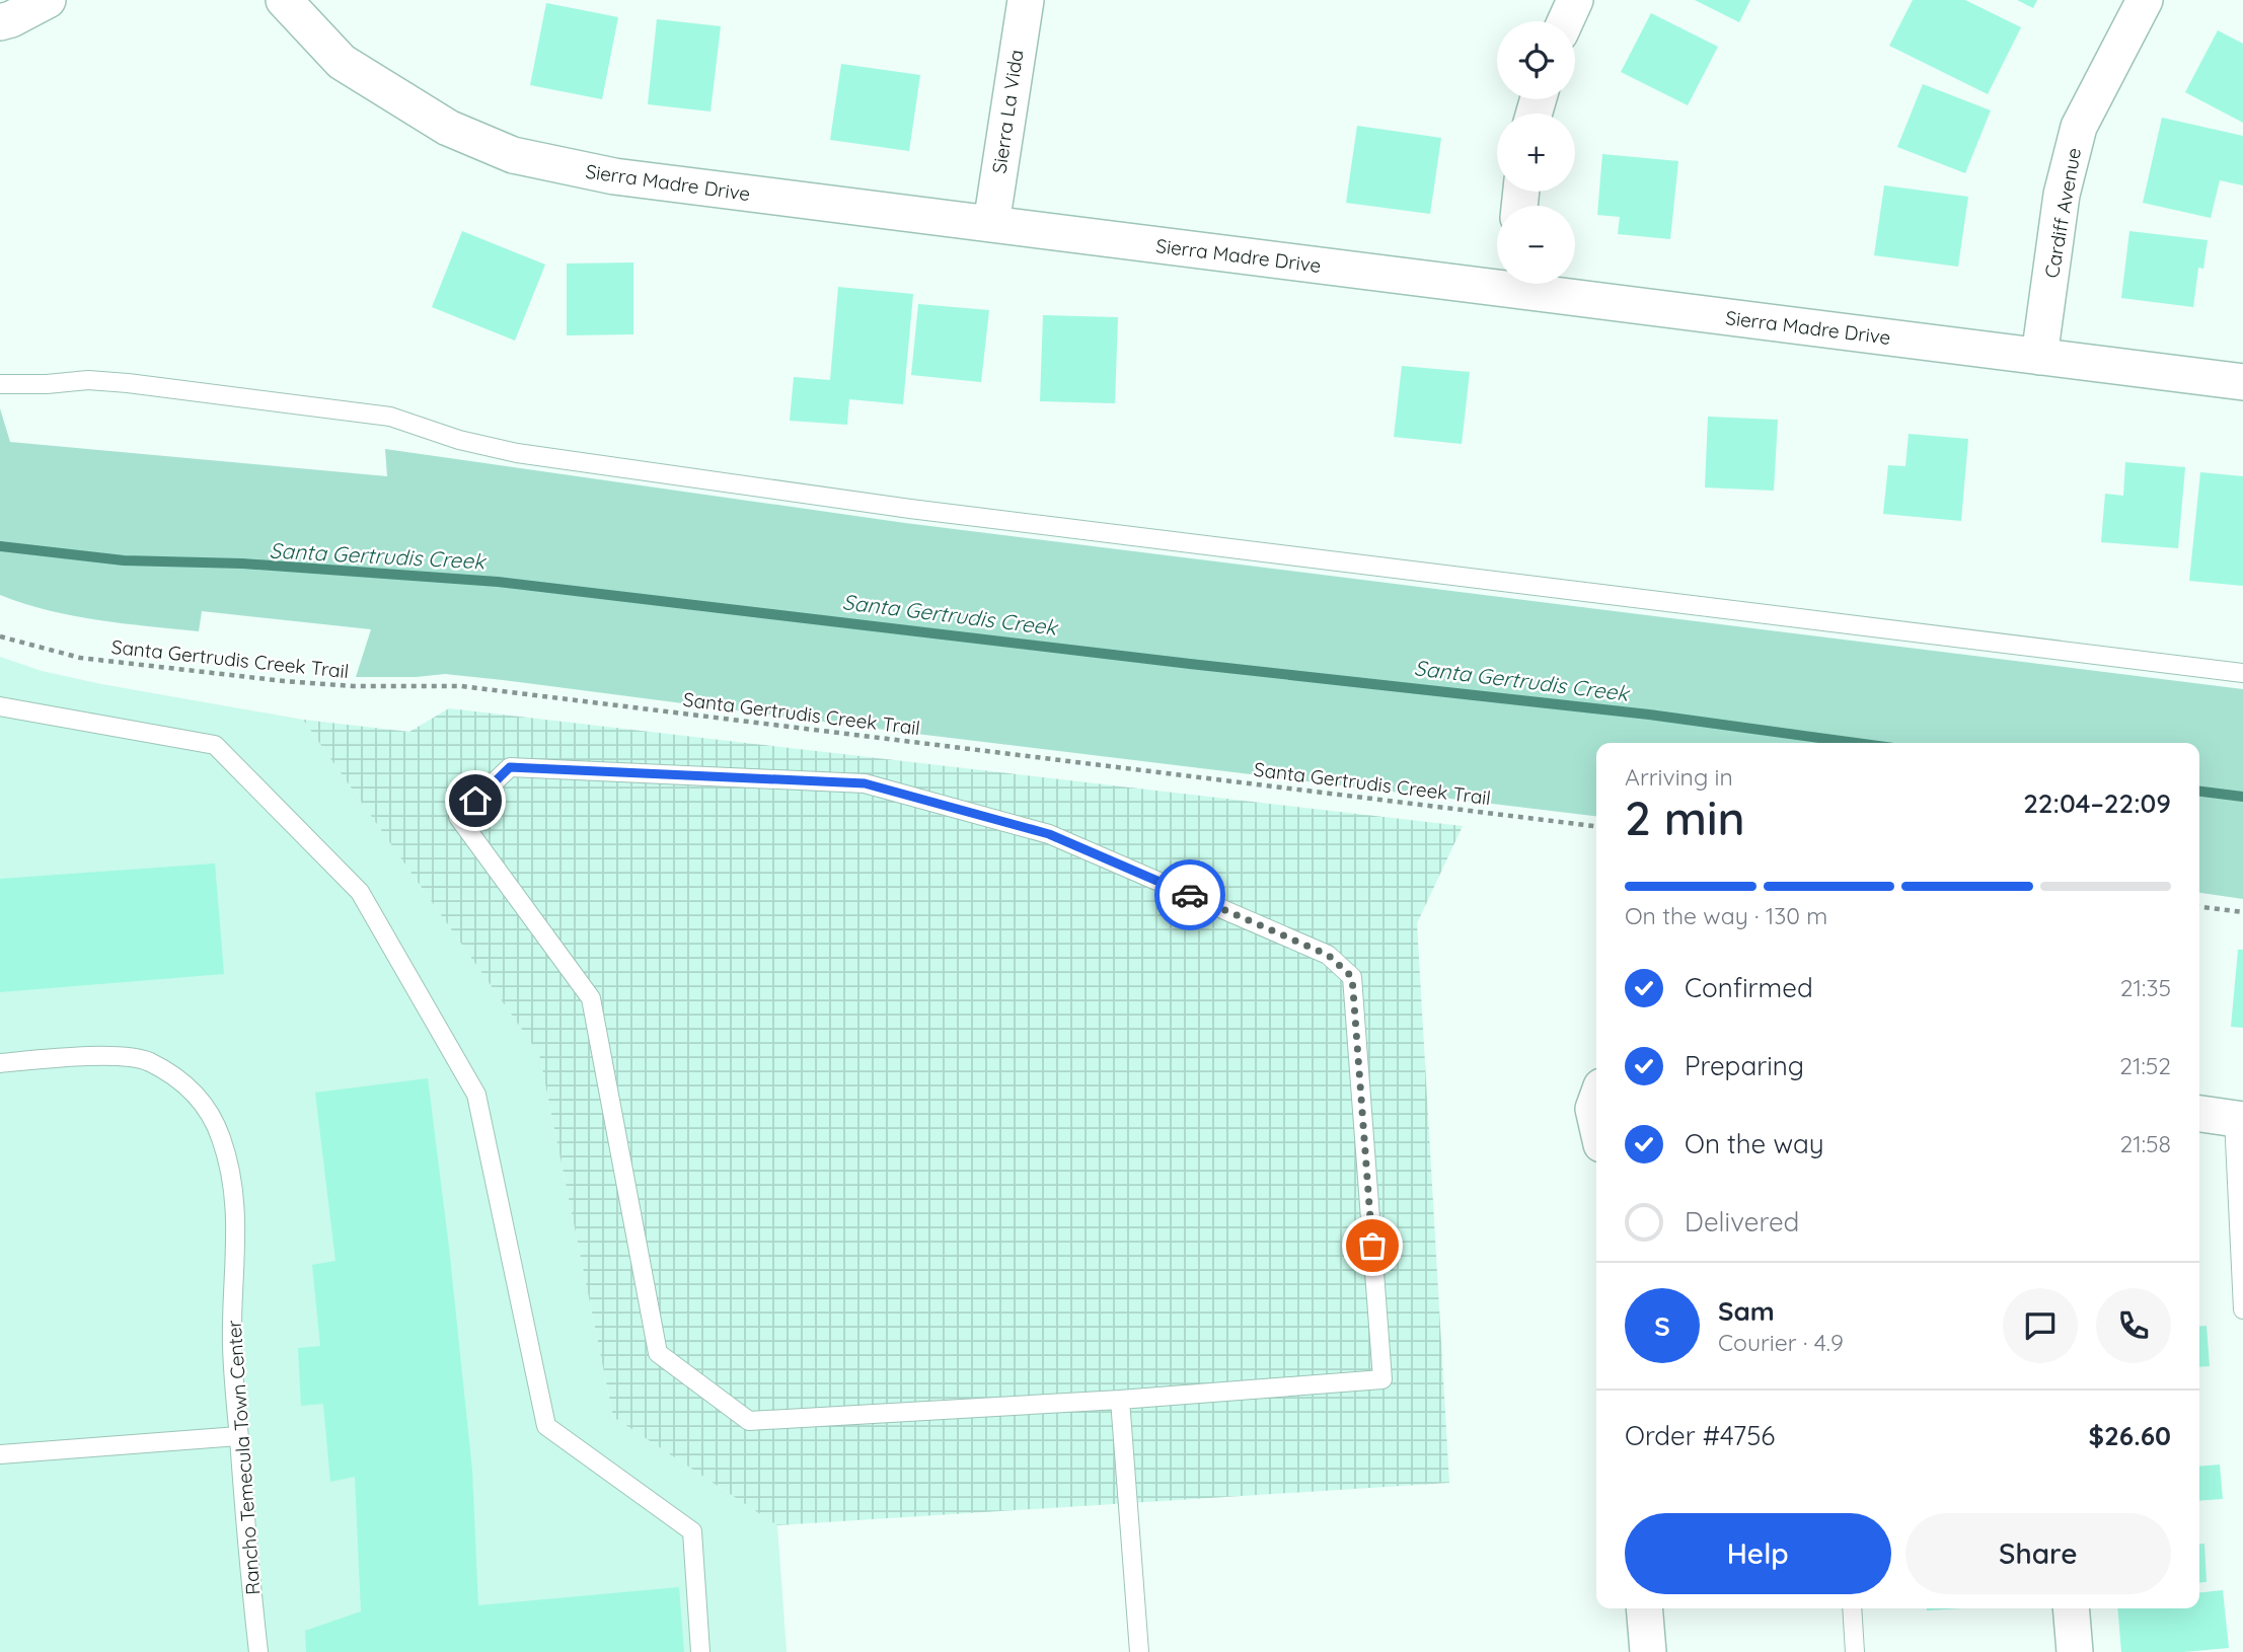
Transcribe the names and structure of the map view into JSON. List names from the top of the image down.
{
  "streets": {
    "street": ["Sierra La Vida", "Sierra Madre Drive", "Cardiff Avenue"],
    "lane": ["Rancho Temecula Town Center"],
    "path": ["Santa Gertrudis Creek Trail"]
  },
  "crossings": [
    ["Sierra La Vida", "Sierra Madre Drive"],
    ["Sierra Madre Drive", "Cardiff Avenue"]
  ],
  "water": ["Santa Gertrudis Creek"],
  "page": {
    "map_buttons": ["+", "−"],
    "heading": ["2 min", "Arriving in", "22:04–22:09"],
    "panel": [
      "Sam",
      "Courier · 4.9",
      "Order #4756",
      "$26.60"
    ],
    "bar": "On the way · 130 m",
    "list": [
      ["Confirmed", "21:35"],
      ["Preparing", "21:52"],
      ["On the way", "21:58"],
      "Delivered"
    ],
    "round": "S",
    "buttons": ["Help", "Share"]
  }
}
